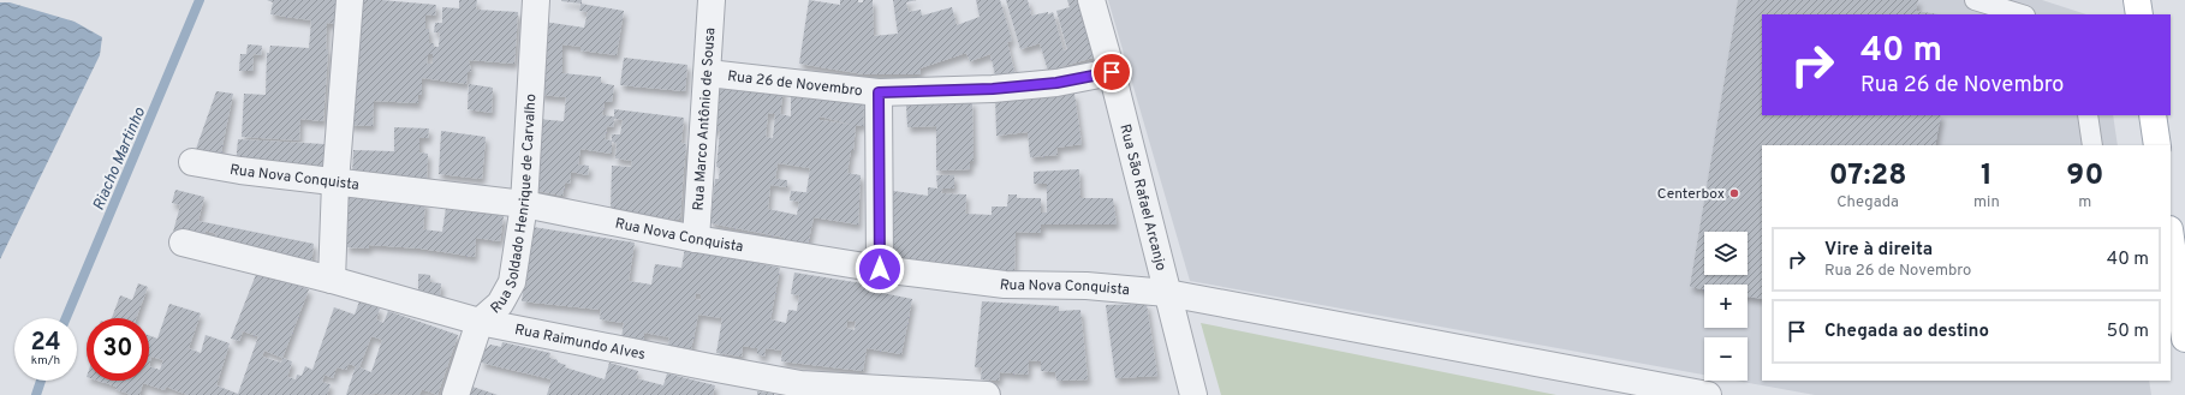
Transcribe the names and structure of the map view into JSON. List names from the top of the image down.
{
  "streets": {
    "street": [
      "Rua 26 de Novembro",
      "Rua Marco Antônio de Sousa",
      "Rua Nova Conquista",
      "Rua São Rafael Arcanjo",
      "Rua Soldado Henrique de Carvalho",
      "Rua Raimundo Alves"
    ]
  },
  "crossings": [
    ["Rua 26 de Novembro", "Rua Marco Antônio de Sousa"],
    ["Rua 26 de Novembro", "Rua São Rafael Arcanjo"],
    ["Rua Marco Antônio de Sousa", "Rua Nova Conquista"],
    ["Rua Nova Conquista", "Rua São Rafael Arcanjo"],
    ["Rua Nova Conquista", "Rua Soldado Henrique de Carvalho"],
    ["Rua Soldado Henrique de Carvalho", "Rua Raimundo Alves"]
  ],
  "water": ["Riacho Martinho"],
  "places": ["Centerbox"],
  "page": {
    "turn": ["40 m", "Rua 26 de Novembro"],
    "eta": [
      "07:28",
      "Chegada",
      "1",
      "min",
      "90",
      "m"
    ],
    "list": [
      {
        "name": "Vire à direita",
        "note": "Rua 26 de Novembro",
        "value": "40 m"
      },
      {
        "name": "Chegada ao destino",
        "value": "50 m"
      }
    ],
    "map_buttons": ["+", "−"],
    "speed": "24 km/h",
    "limit": "30"
  }
}
